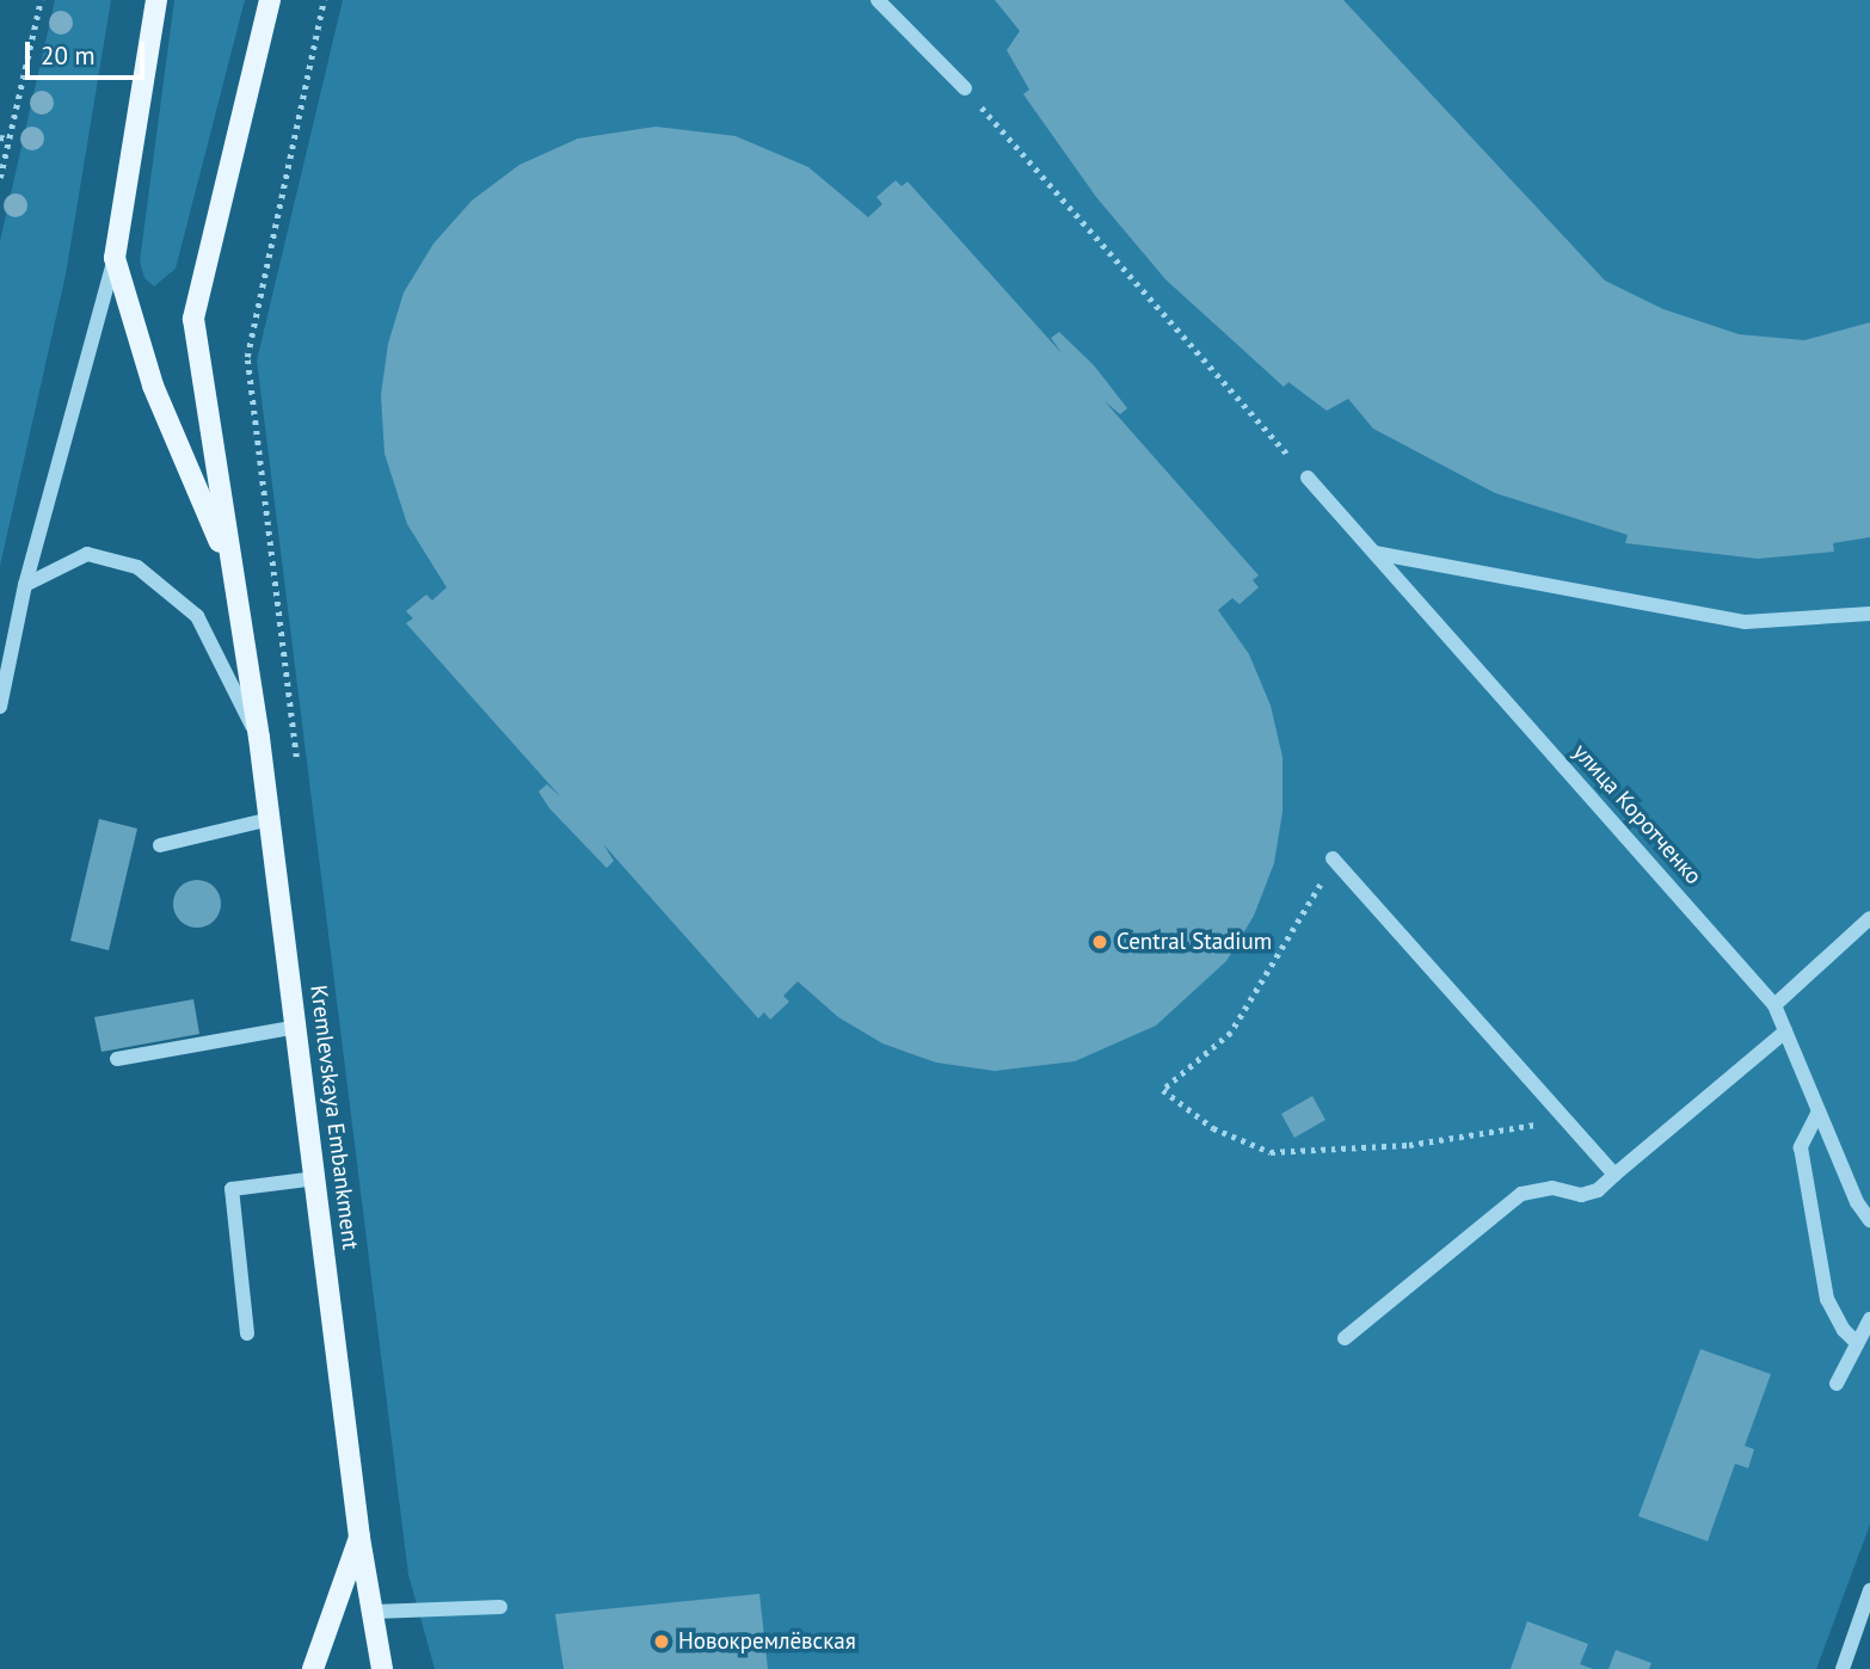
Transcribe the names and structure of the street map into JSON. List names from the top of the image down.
{
  "streets": {
    "main road": ["Kremlevskaya Embankment"],
    "street": ["улица Коротченко"]
  },
  "places": ["Central Stadium", "Новокремлёвская"],
  "scale_bar": "20 m"
}
